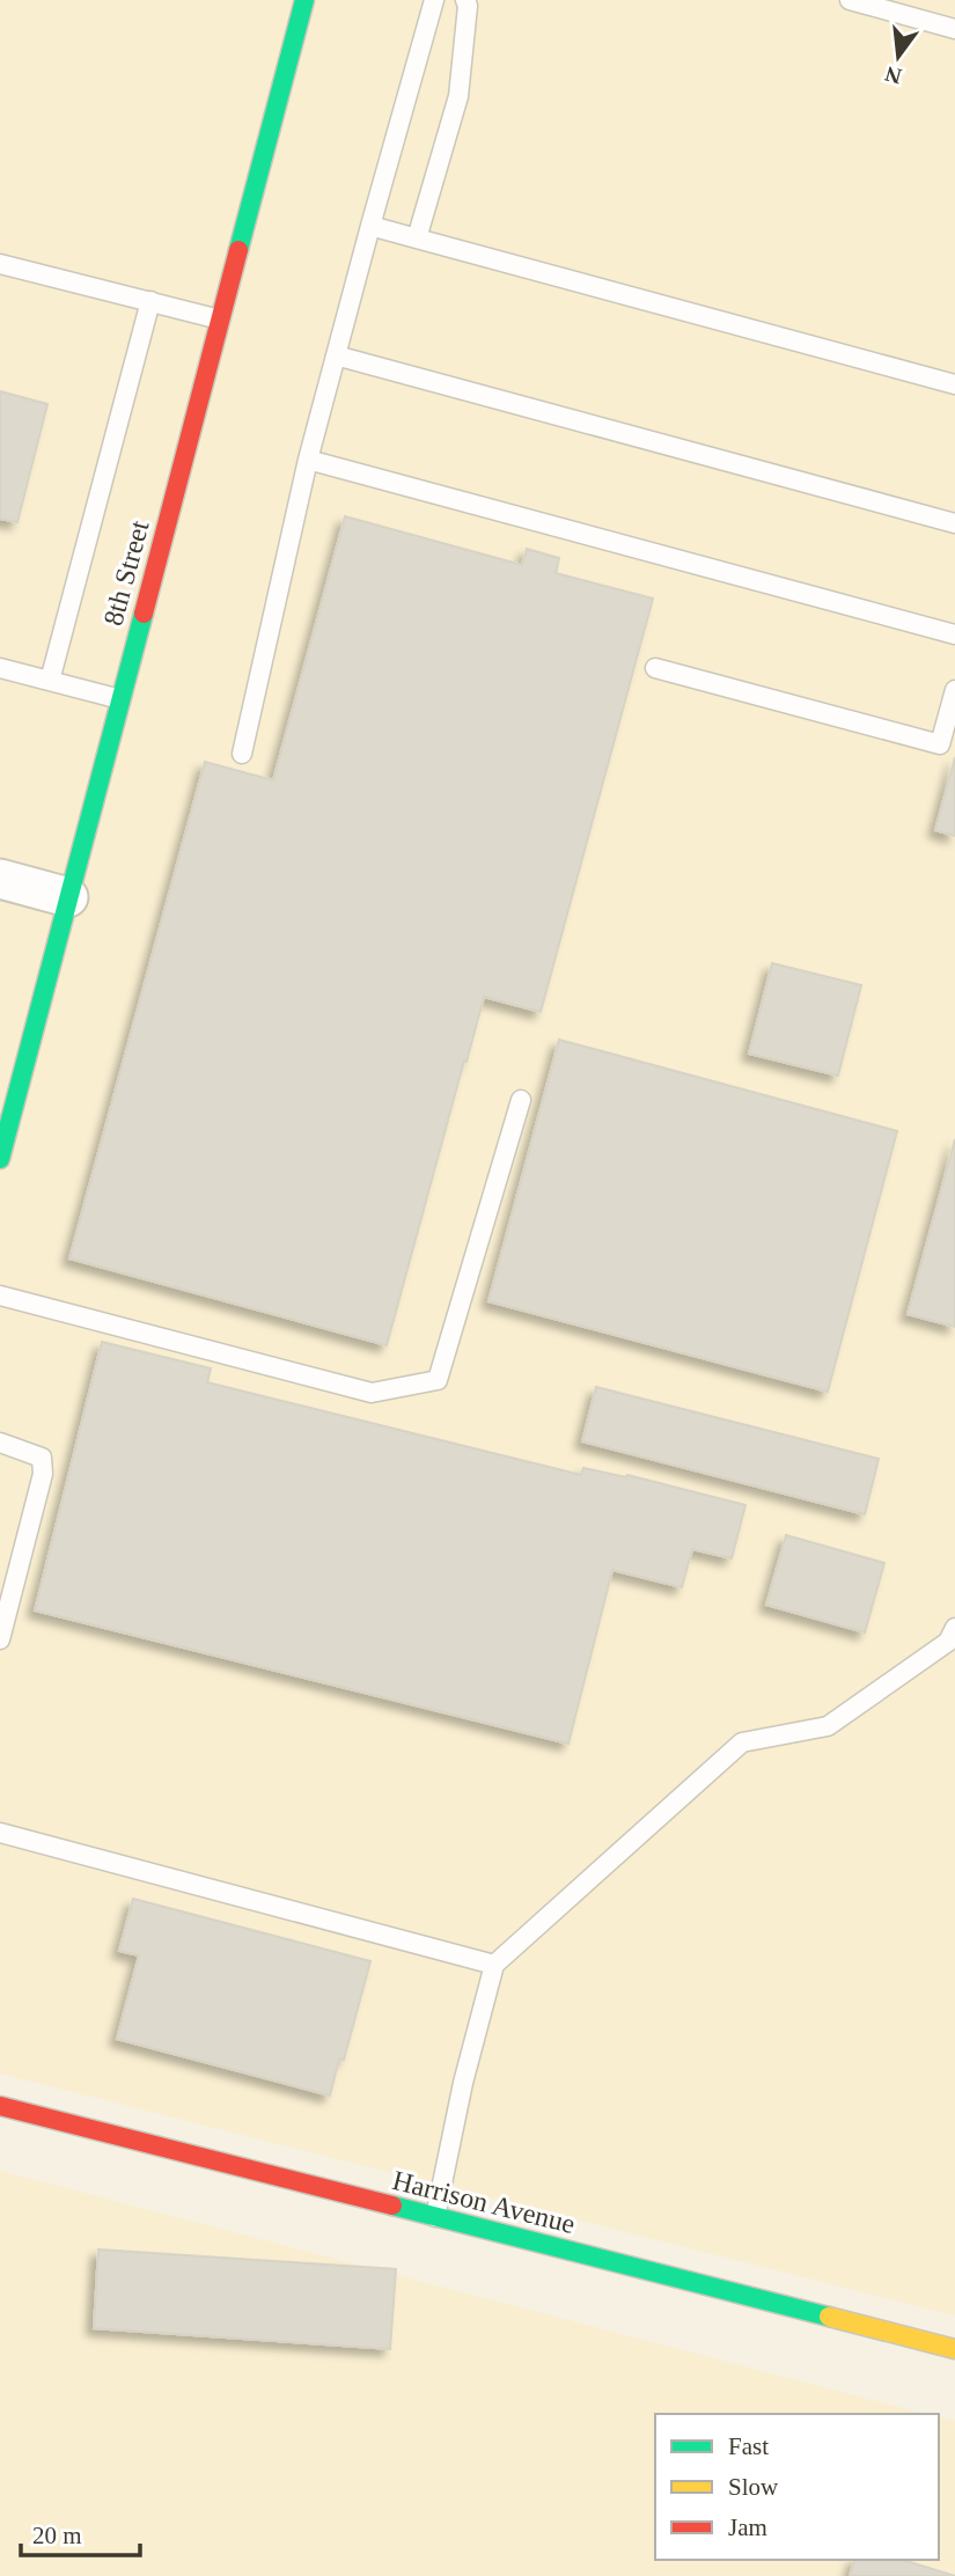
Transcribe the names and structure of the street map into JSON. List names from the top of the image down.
{
  "streets": {
    "street": ["8th Street", "Harrison Avenue"]
  },
  "legend": ["Fast", "Slow", "Jam"],
  "scale_bar": "20 m",
  "north": "bottom"
}
